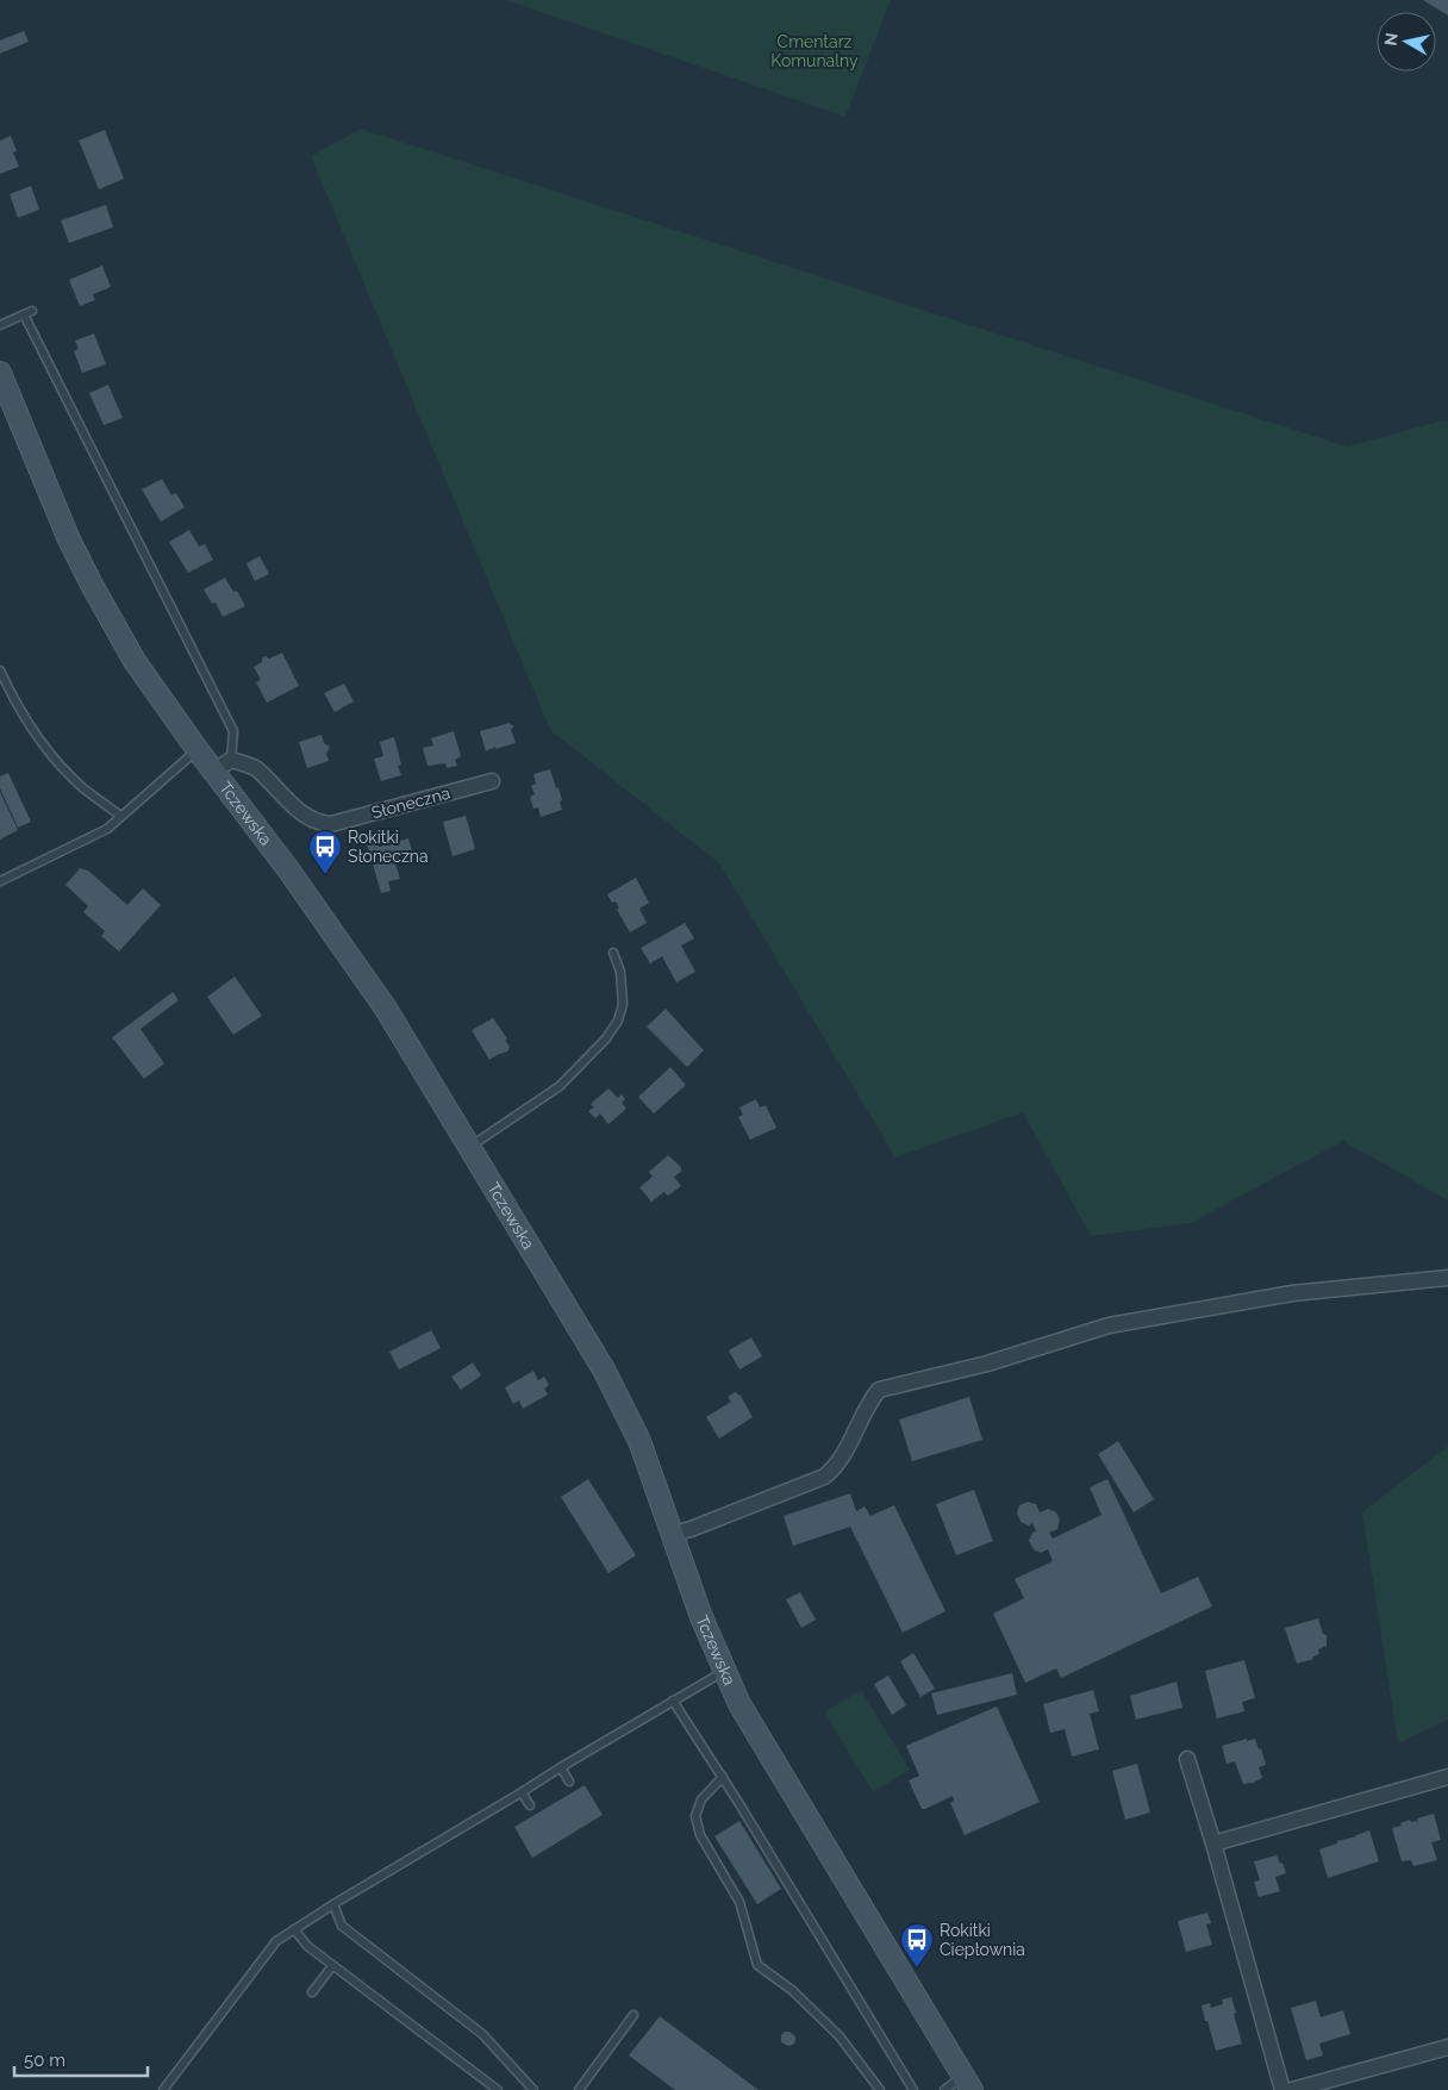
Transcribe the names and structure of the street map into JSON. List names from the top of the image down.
{
  "streets": {
    "street": ["Słoneczna", "Tczewska"]
  },
  "parks": ["Cmentarz Komunalny"],
  "places": {
    "bus stop": ["Rokitki Słoneczna", "Rokitki Ciepłownia"]
  },
  "scale_bar": "50 m",
  "north": "left"
}
